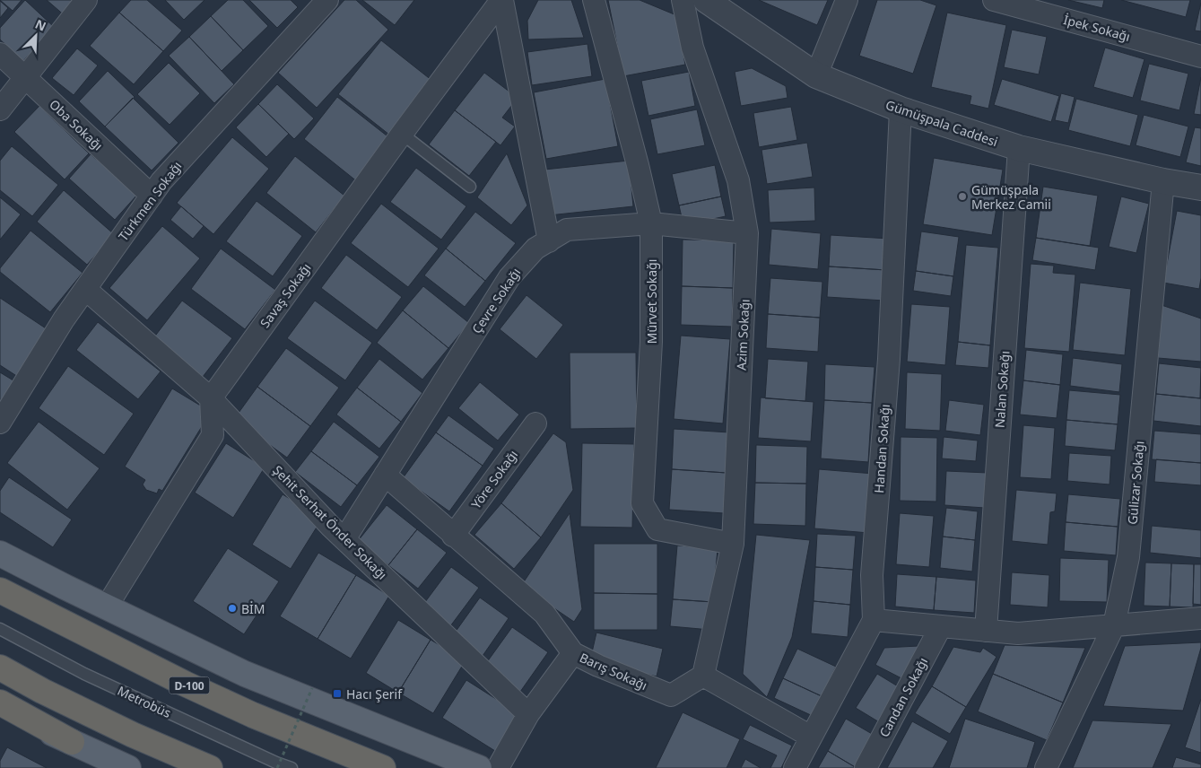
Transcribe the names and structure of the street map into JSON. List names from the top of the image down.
{
  "streets": {
    "highway": ["D-100"],
    "street": [
      "İpek Sokağı",
      "Gümüşpala Caddesi",
      "Oba Sokağı",
      "Türkmen Sokağı",
      "Savaş Sokağı",
      "Çevre Sokağı",
      "Mürvet Sokağı",
      "Azim Sokağı",
      "Nalan Sokağı",
      "Handan Sokağı",
      "Yöre Sokağı",
      "Gülizar Sokağı",
      "Şehit Serhat Önder Sokağı",
      "Barış Sokağı",
      "Candan Sokağı"
    ],
    "lane": ["Metrobüs"]
  },
  "crossings": [
    ["Gümüşpala Caddesi", "Nalan Sokağı"],
    ["Gümüşpala Caddesi", "Handan Sokağı"],
    ["Gümüşpala Caddesi", "Gülizar Sokağı"],
    ["Oba Sokağı", "Türkmen Sokağı"],
    ["Türkmen Sokağı", "Şehit Serhat Önder Sokağı"],
    ["Savaş Sokağı", "Şehit Serhat Önder Sokağı"],
    ["Çevre Sokağı", "Mürvet Sokağı"],
    ["Çevre Sokağı", "Azim Sokağı"],
    ["Çevre Sokağı", "Şehit Serhat Önder Sokağı"],
    ["Çevre Sokağı", "Barış Sokağı"],
    ["Mürvet Sokağı", "Azim Sokağı"],
    ["Azim Sokağı", "Barış Sokağı"],
    ["Yöre Sokağı", "Barış Sokağı"]
  ],
  "places": {
    "other": ["Gümüşpala Merkez Camii", "BİM"],
    "transit": ["Hacı Şerif"]
  },
  "north": "top right"
}
